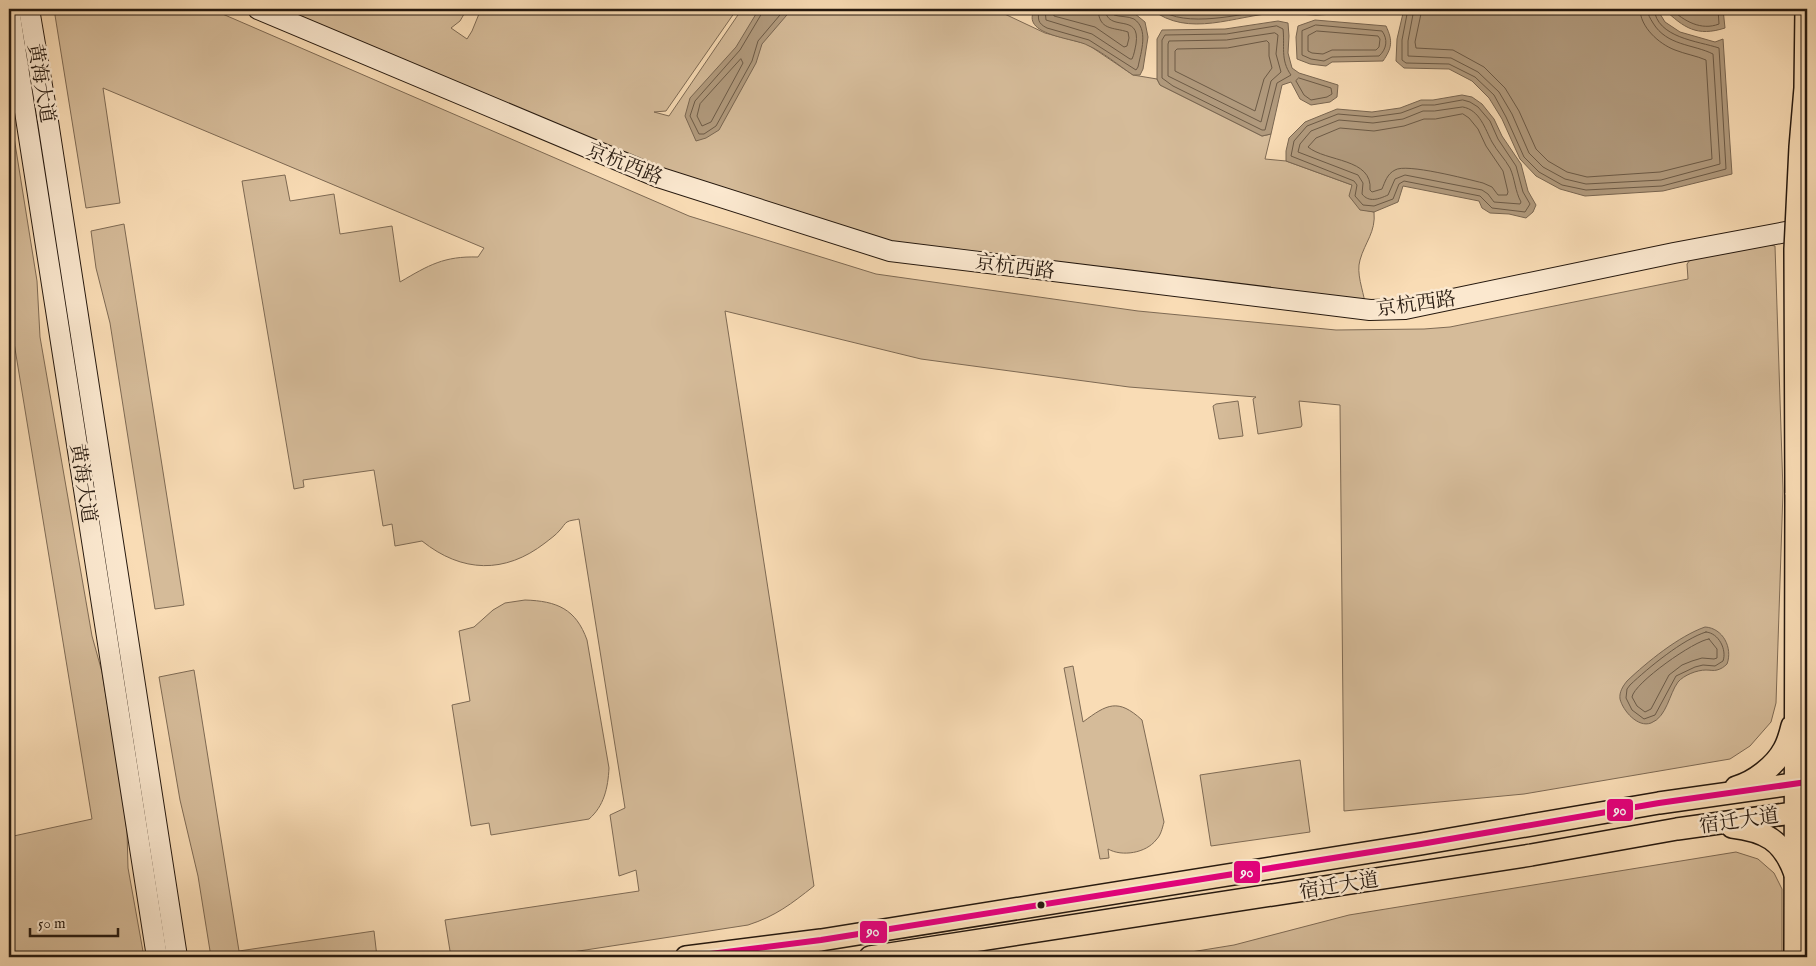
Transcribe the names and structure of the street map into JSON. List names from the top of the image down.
{
  "streets": {
    "main road": ["黄海大道", "京杭西路", "宿迁大道"]
  },
  "lines": ["transit line 90"],
  "scale_bar": "50 m"
}
